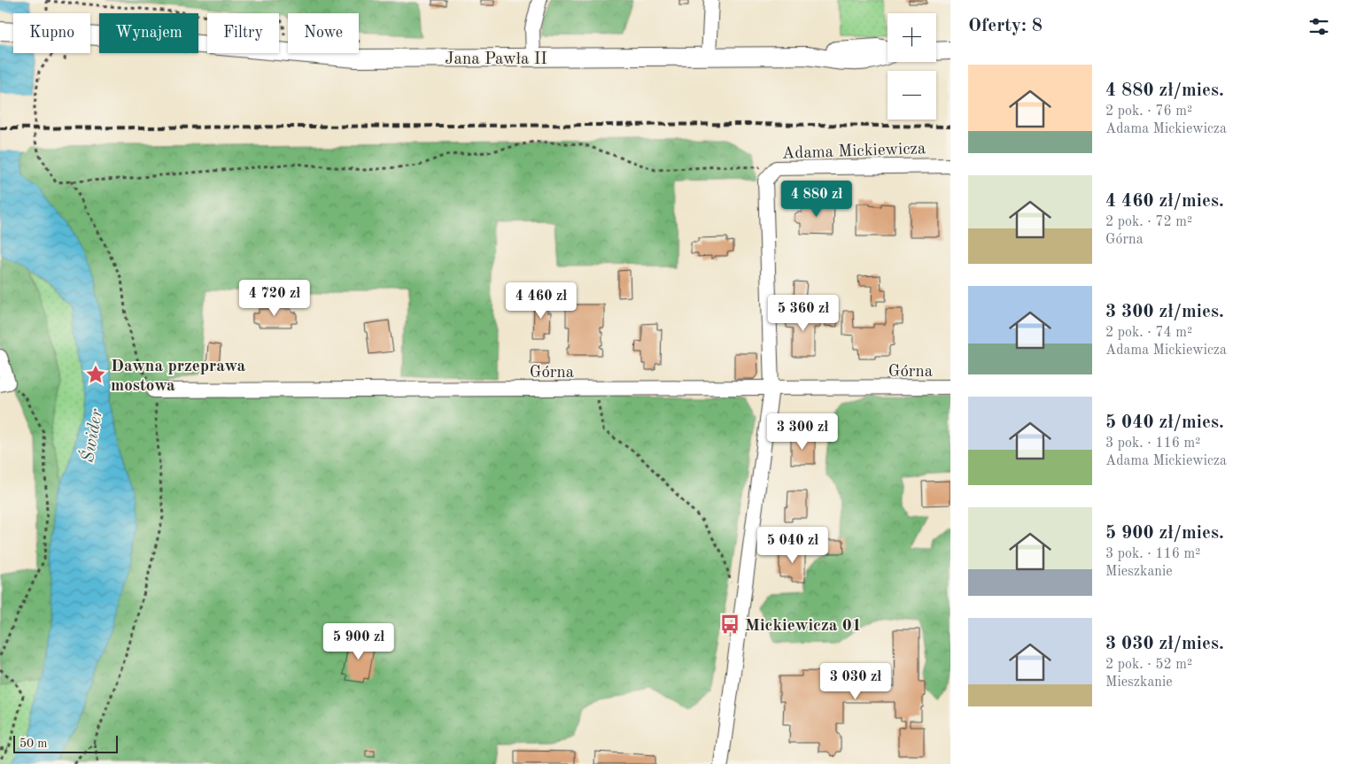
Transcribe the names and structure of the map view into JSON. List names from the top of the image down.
{
  "streets": {
    "main road": ["Jana Pawła II"],
    "street": ["Adama Mickiewicza", "Górna"]
  },
  "crossings": [
    ["Adama Mickiewicza", "Górna"]
  ],
  "water": ["Świder"],
  "places": {
    "place": ["Dawna przeprawa mostowa"],
    "bus stop": ["Mickiewicza 01"]
  },
  "scale_bar": "50 m",
  "page": {
    "heading": "Oferty: 8",
    "map_buttons": ["+", "−"],
    "chip": [
      "Kupno",
      "Wynajem",
      "Filtry",
      "Nowe"
    ],
    "list": [
      {
        "name": "4 880 zł/mies.",
        "note": "2 pok. · 76 m² · Adama Mickiewicza"
      },
      {
        "name": "4 460 zł/mies.",
        "note": "2 pok. · 72 m² · Górna"
      },
      {
        "name": "3 300 zł/mies.",
        "note": "2 pok. · 74 m² · Adama Mickiewicza"
      },
      {
        "name": "5 040 zł/mies.",
        "note": "3 pok. · 116 m² · Adama Mickiewicza"
      },
      {
        "name": "5 900 zł/mies.",
        "note": "3 pok. · 116 m² · Mieszkanie"
      },
      {
        "name": "3 030 zł/mies.",
        "note": "2 pok. · 52 m² · Mieszkanie"
      }
    ],
    "price": [
      "4 880 zł",
      "4 720 zł",
      "4 460 zł",
      "5 360 zł",
      "3 300 zł",
      "5 040 zł",
      "5 900 zł",
      "3 030 zł"
    ],
    "scale": "50 m"
  }
}
